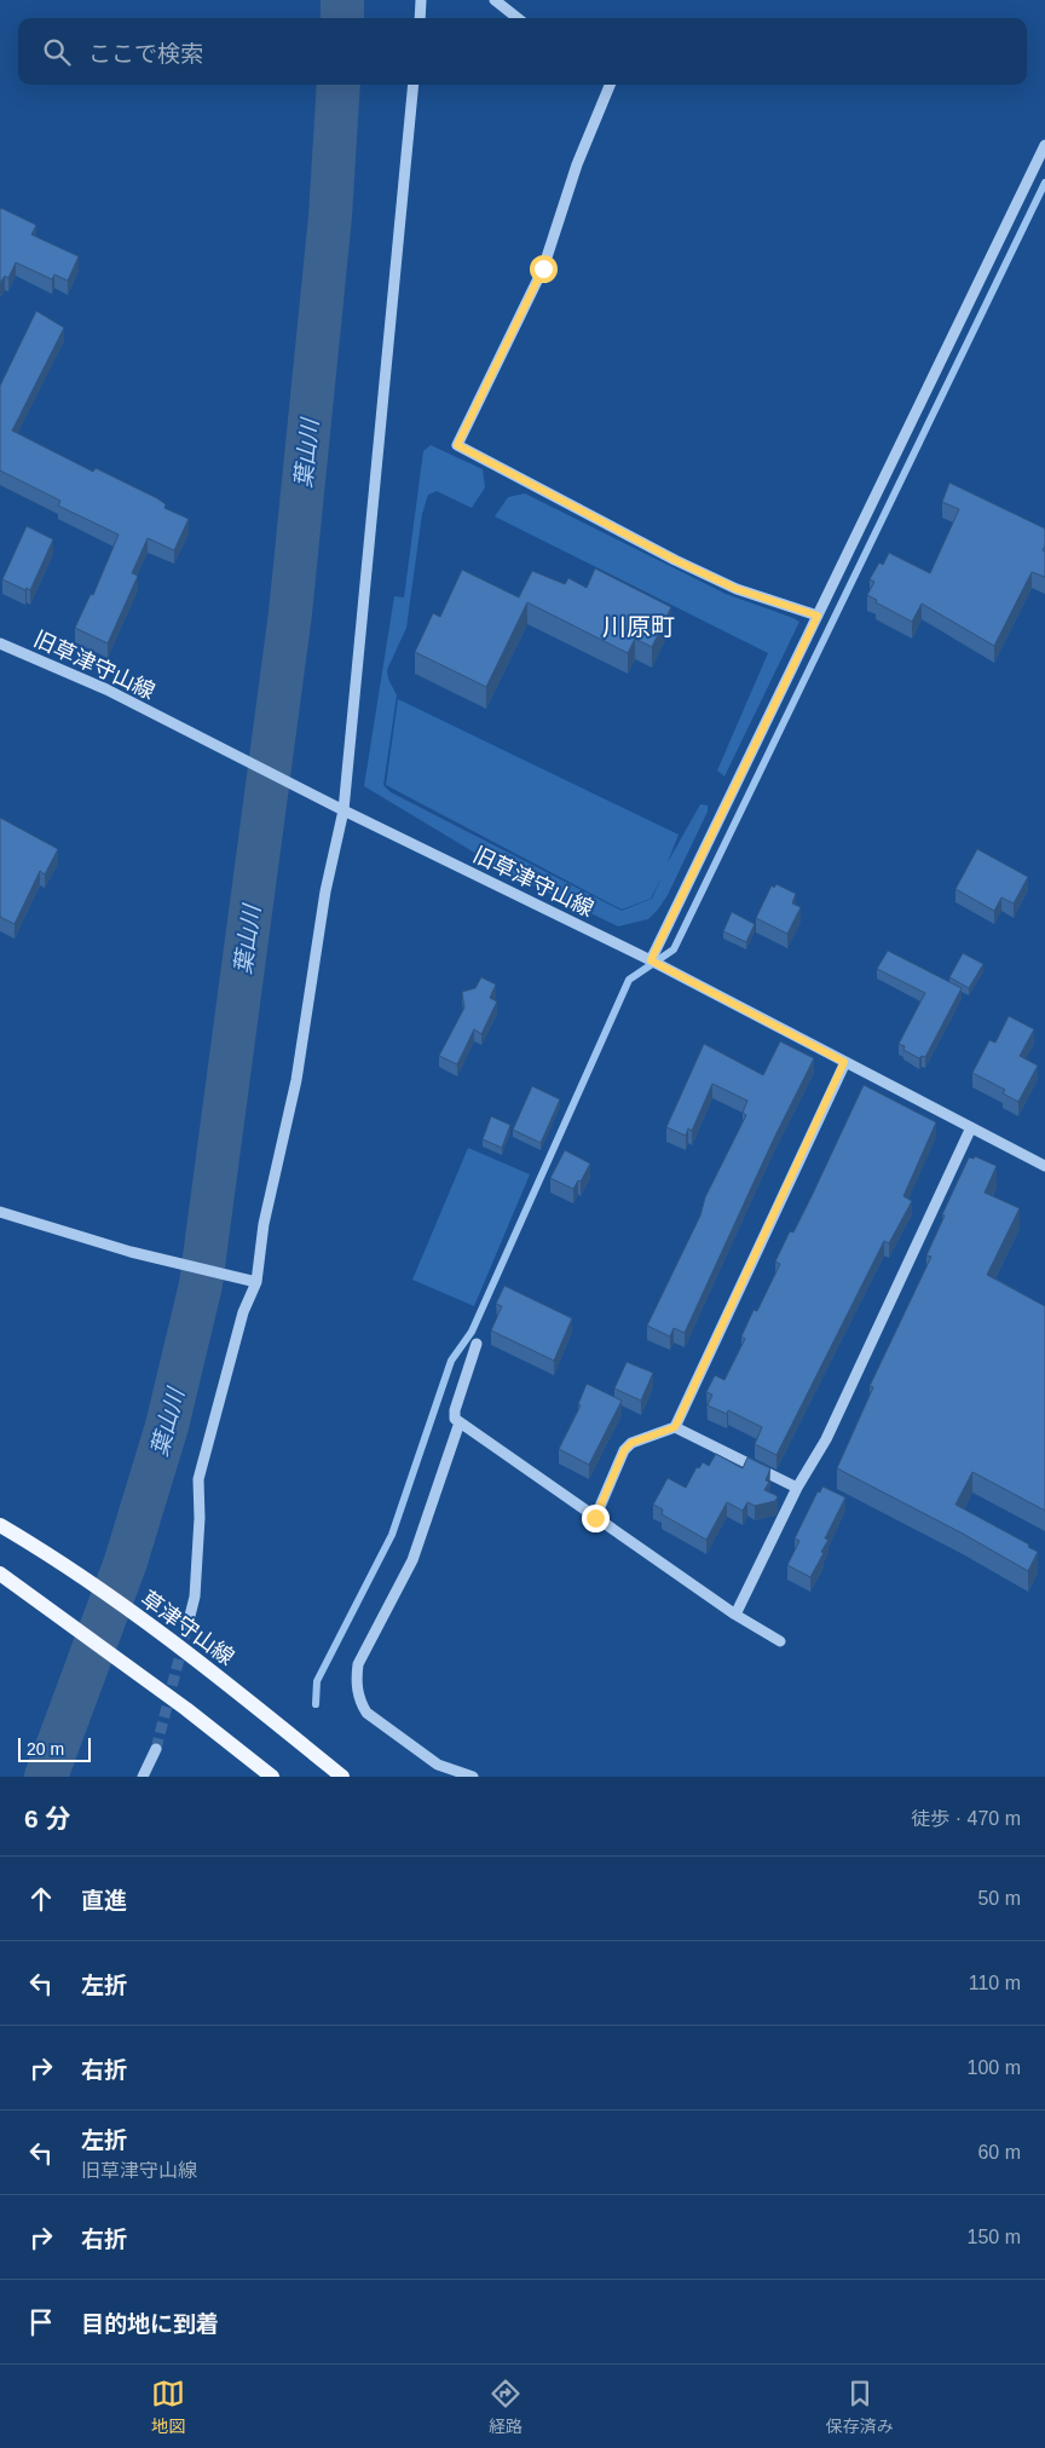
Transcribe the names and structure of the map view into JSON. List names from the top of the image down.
{
  "streets": {
    "main road": ["草津守山線"],
    "street": ["旧草津守山線"]
  },
  "districts": ["川原町"],
  "water": ["葉山川"],
  "scale_bar": "20 m",
  "page": {
    "search": "ここで検索",
    "scale": "20 m",
    "heading": ["6 分", "徒歩 · 470 m"],
    "list": [
      ["直進", "50 m"],
      ["左折", "110 m"],
      ["右折", "100 m"],
      ["左折", "旧草津守山線", "60 m"],
      ["右折", "150 m"],
      "目的地に到着"
    ],
    "nav": ["地図", "経路", "保存済み"]
  }
}
